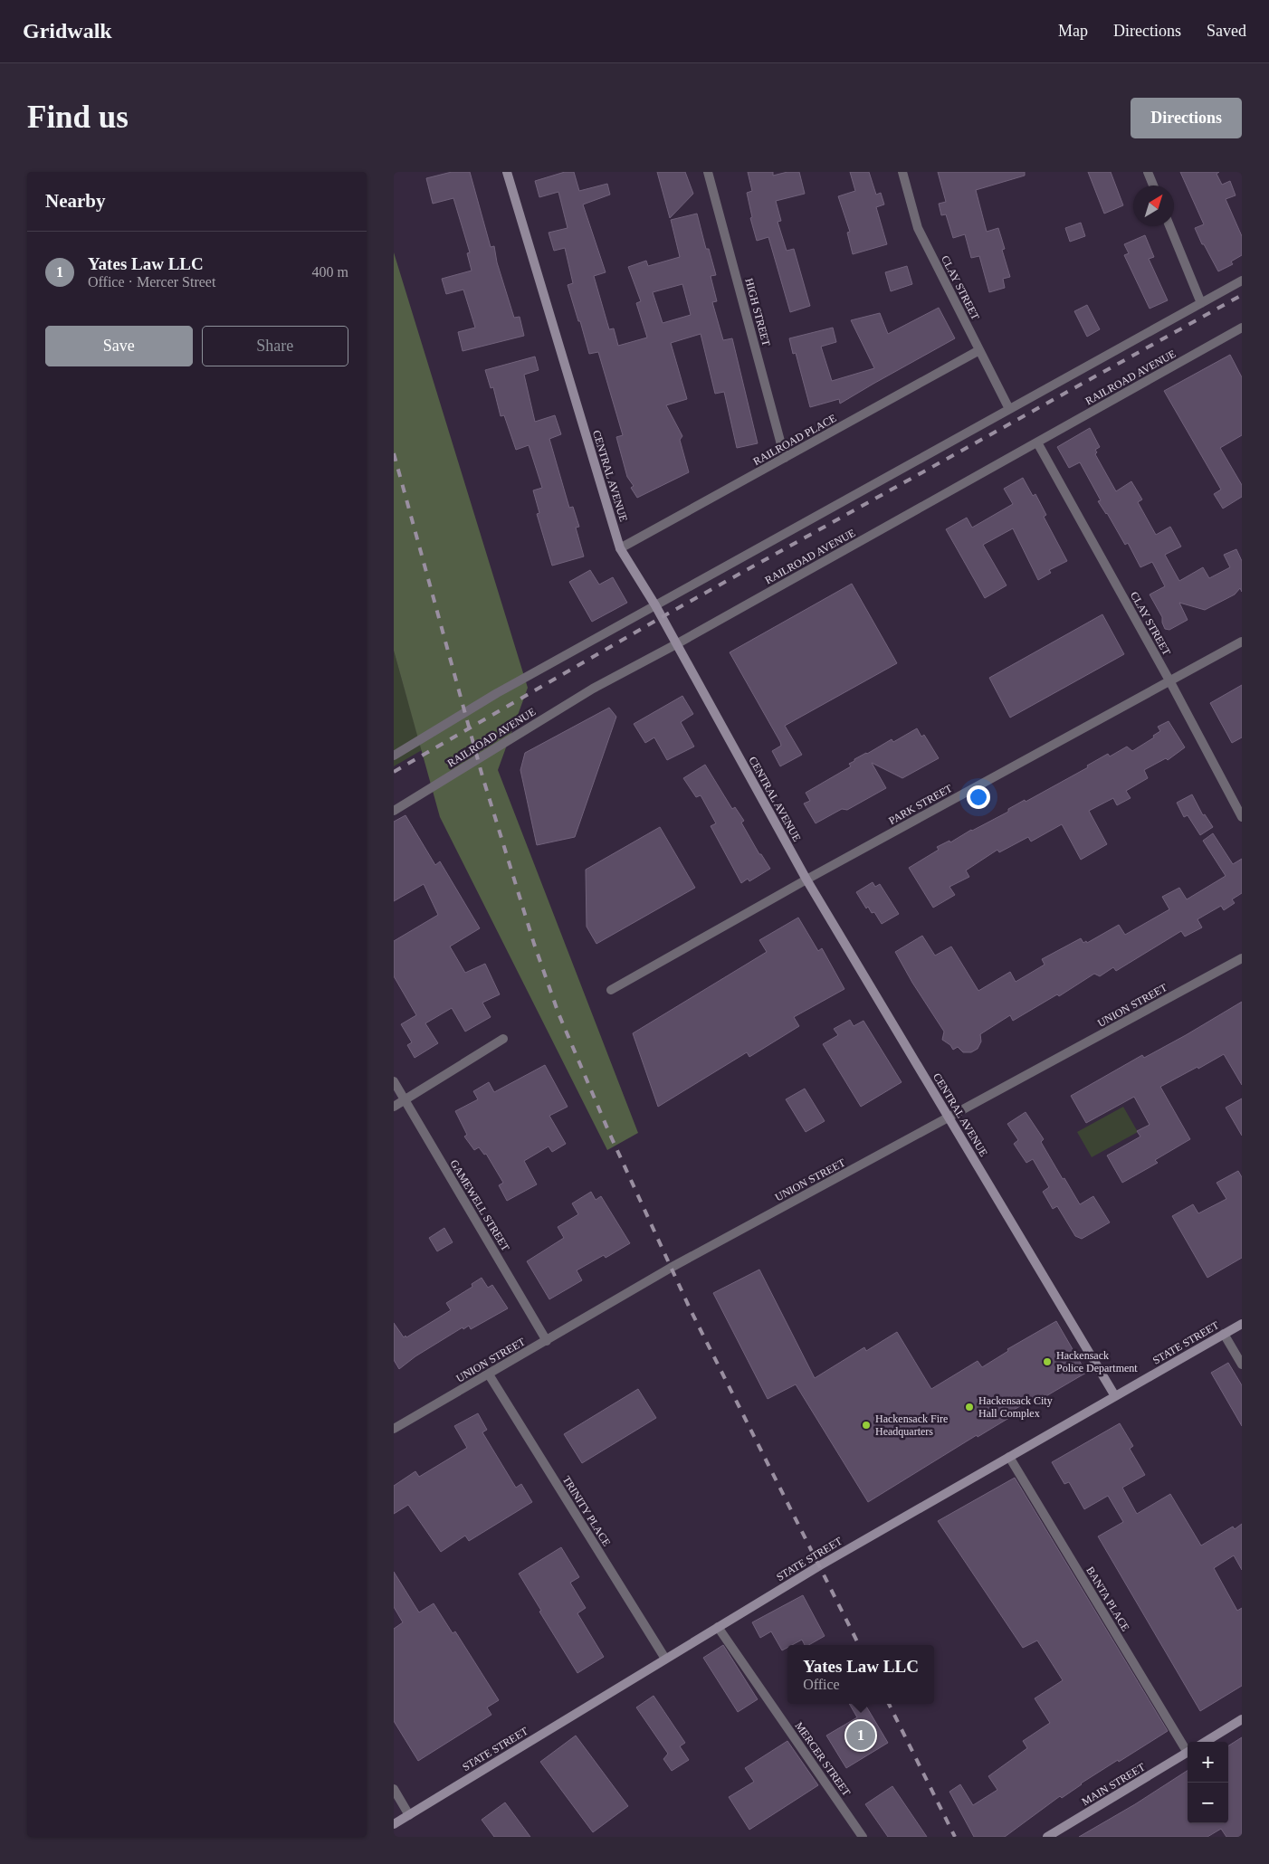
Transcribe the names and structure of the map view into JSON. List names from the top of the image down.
{
  "streets": {
    "street": [
      "CLAY STREET",
      "HIGH STREET",
      "RAILROAD AVENUE",
      "RAILROAD PLACE",
      "CENTRAL AVENUE",
      "PARK STREET",
      "UNION STREET",
      "GAMEWELL STREET",
      "STATE STREET",
      "TRINITY PLACE",
      "BANTA PLACE",
      "MERCER STREET",
      "MAIN STREET"
    ]
  },
  "crossings": [
    ["CLAY STREET", "RAILROAD AVENUE"],
    ["CLAY STREET", "RAILROAD PLACE"],
    ["CLAY STREET", "PARK STREET"],
    ["HIGH STREET", "RAILROAD PLACE"],
    ["RAILROAD AVENUE", "CENTRAL AVENUE"],
    ["RAILROAD PLACE", "CENTRAL AVENUE"],
    ["CENTRAL AVENUE", "PARK STREET"],
    ["CENTRAL AVENUE", "UNION STREET"],
    ["CENTRAL AVENUE", "STATE STREET"],
    ["UNION STREET", "GAMEWELL STREET"],
    ["UNION STREET", "TRINITY PLACE"],
    ["STATE STREET", "TRINITY PLACE"],
    ["STATE STREET", "BANTA PLACE"],
    ["STATE STREET", "MERCER STREET"]
  ],
  "places": ["Hackensack Police Department", "Hackensack City Hall Complex", "Hackensack Fire Headquarters"],
  "north": "top right",
  "page": {
    "header": "Gridwalk",
    "nav": ["Map", "Directions", "Saved"],
    "buttons": [
      "Directions",
      ["Save", "Share"]
    ],
    "title": "Find us",
    "heading": "Nearby",
    "list": [
      {
        "mark": "1",
        "name": "Yates Law LLC",
        "note": "Office · Mercer Street",
        "value": "400 m"
      }
    ],
    "popup": ["Yates Law LLC", "Office"],
    "pins": "1",
    "map_buttons": ["+", "−"]
  }
}
